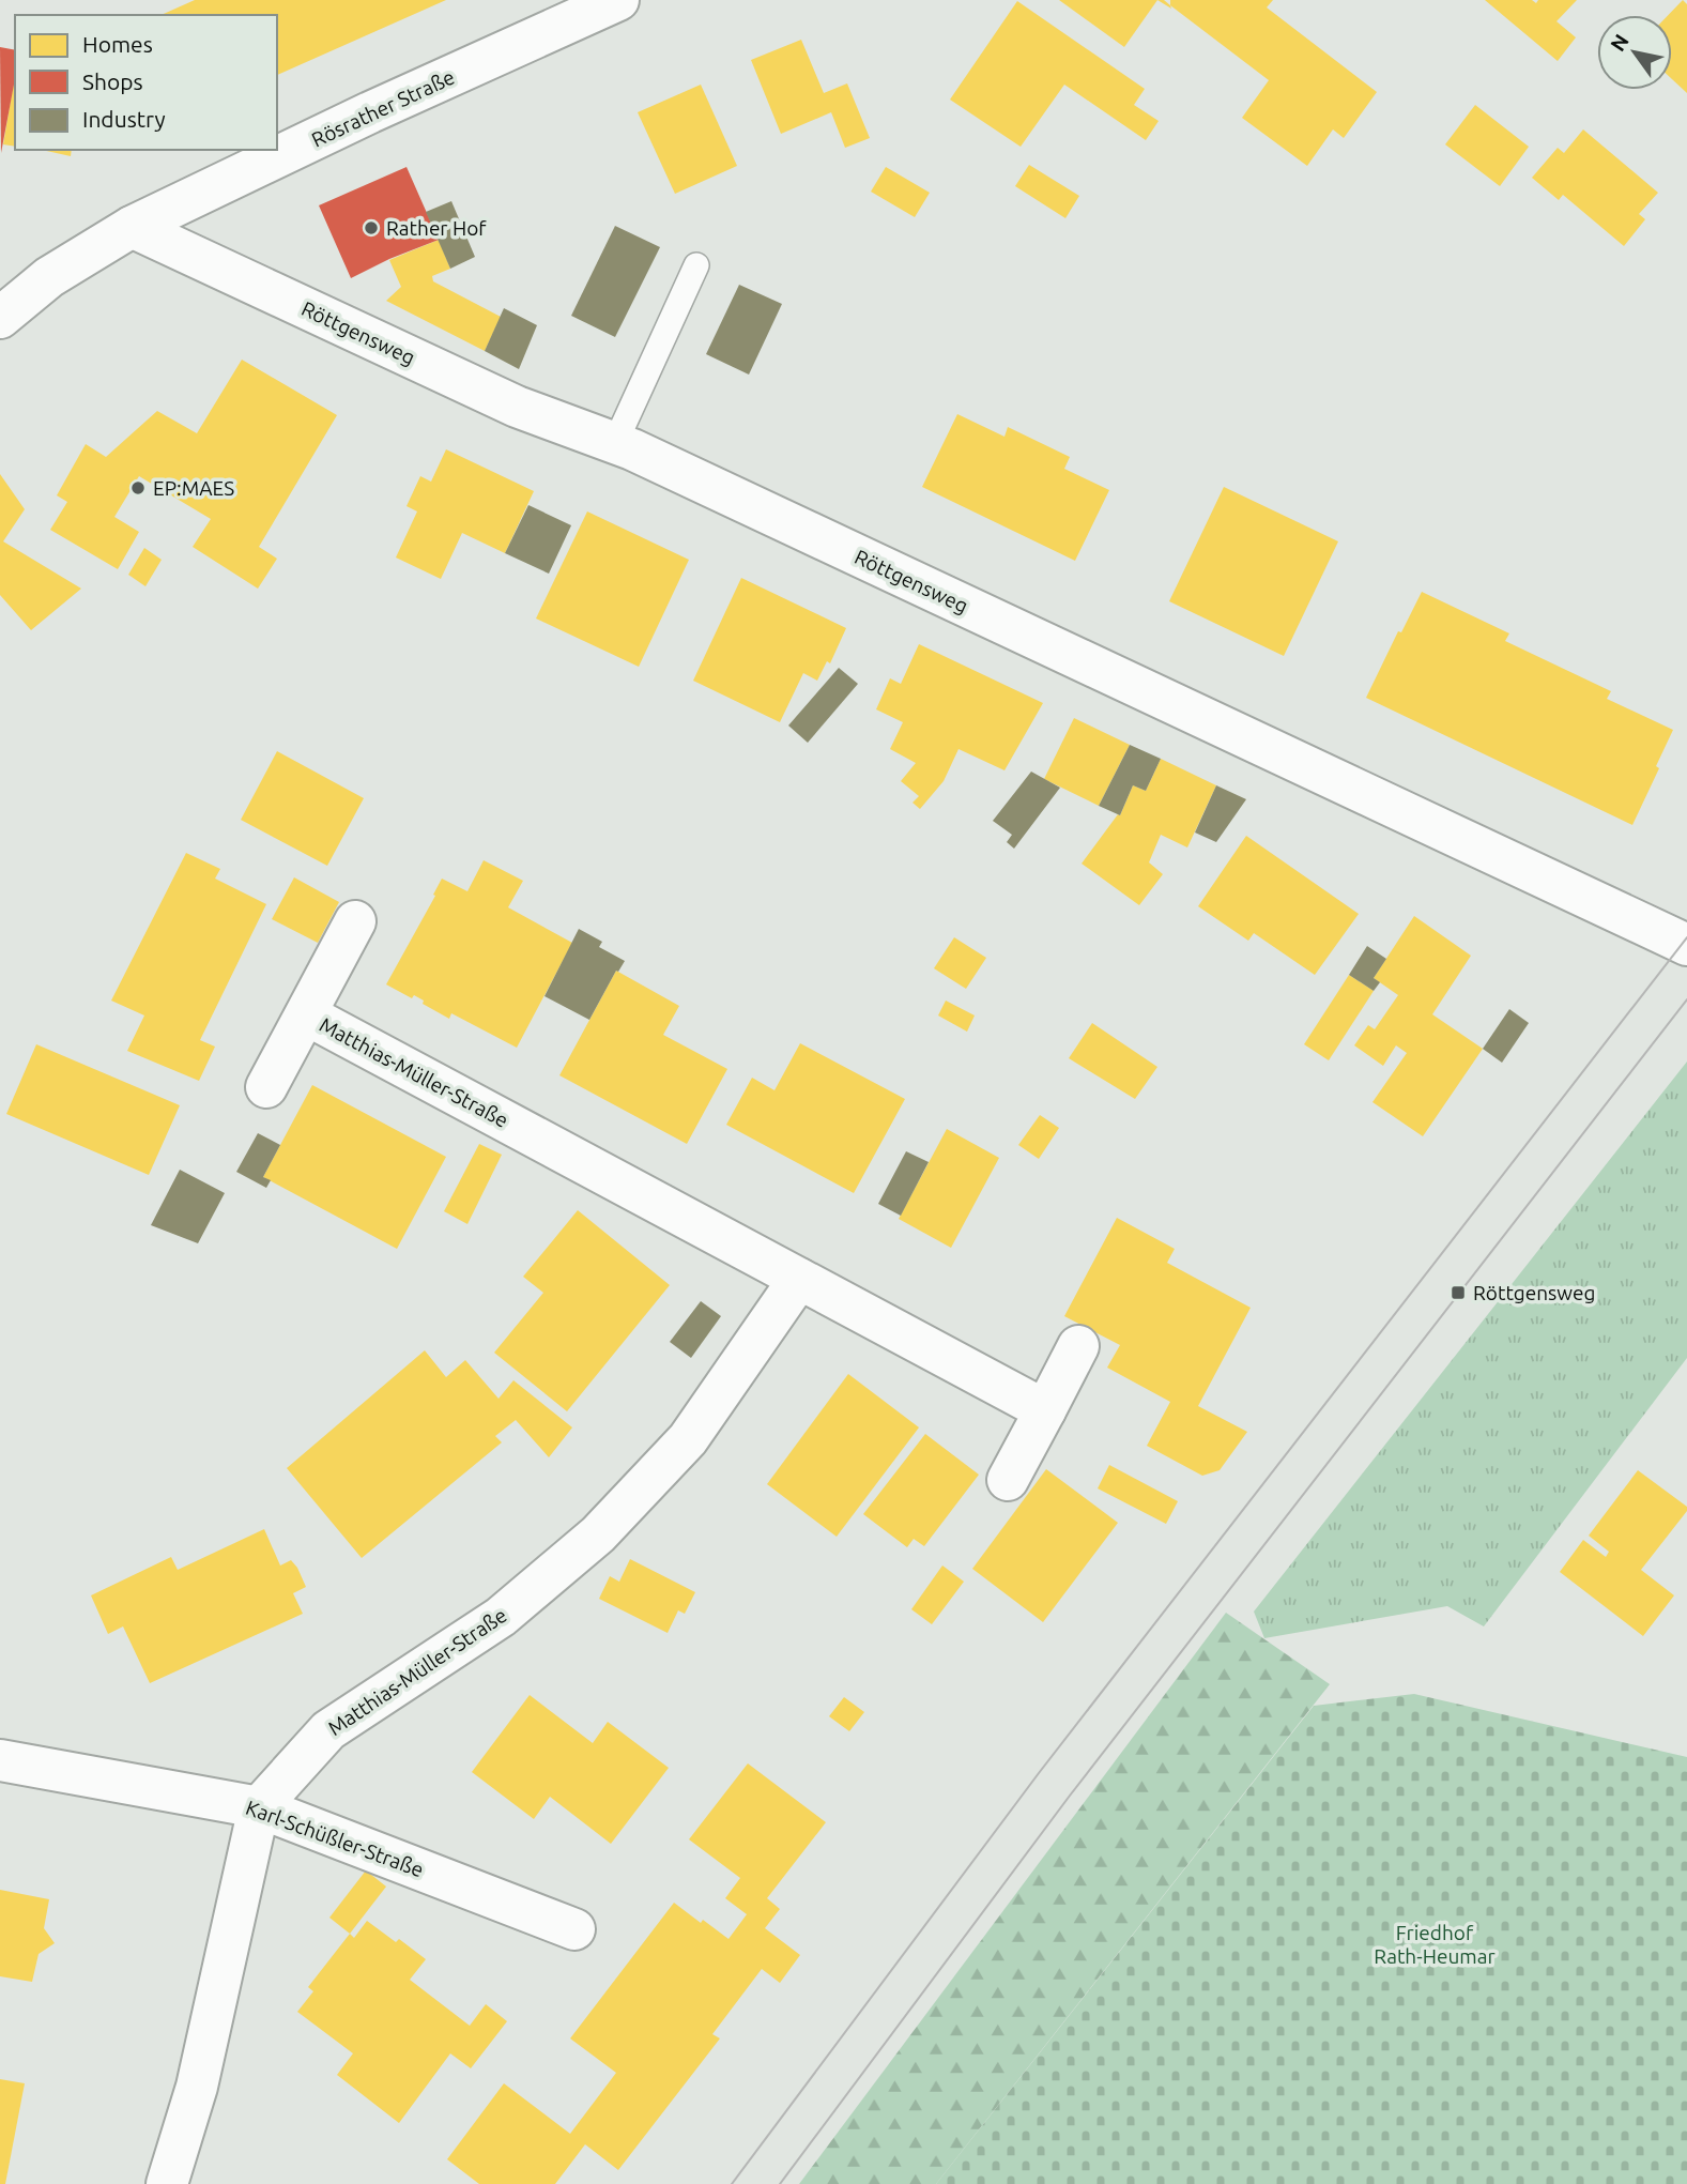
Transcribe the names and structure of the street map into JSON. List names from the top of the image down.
{
  "streets": {
    "street": [
      "Rösrather Straße",
      "Röttgensweg",
      "Matthias-Müller-Straße",
      "Karl-Schüßler-Straße"
    ]
  },
  "crossings": [
    ["Rösrather Straße", "Röttgensweg"],
    ["Matthias-Müller-Straße", "Karl-Schüßler-Straße"]
  ],
  "parks": ["Friedhof Rath-Heumar"],
  "places": {
    "other": ["Rather Hof", "EP:MAES"],
    "transit": ["Röttgensweg"]
  },
  "legend": ["Homes", "Shops", "Industry"],
  "north": "top left"
}
